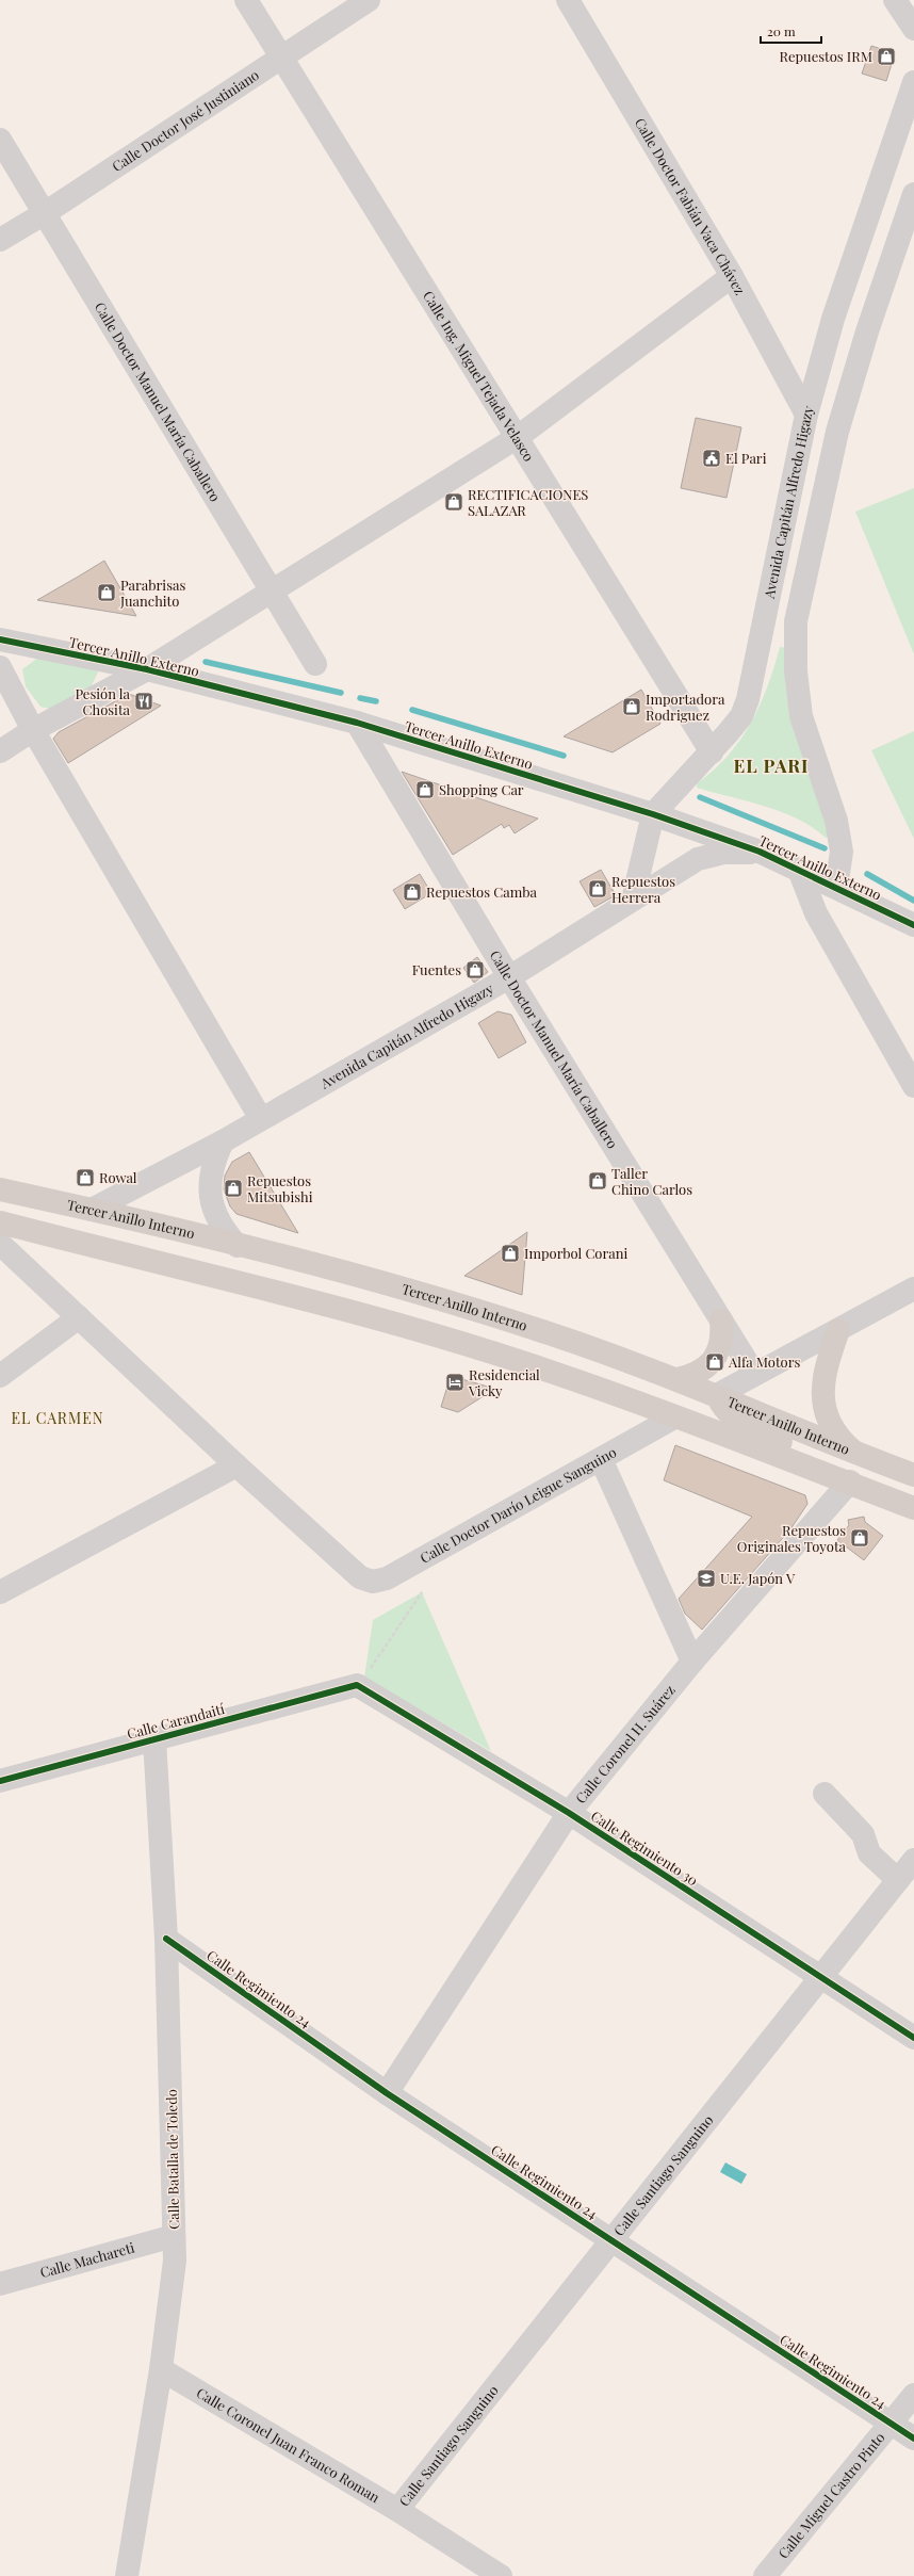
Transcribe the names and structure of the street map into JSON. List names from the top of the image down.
{
  "streets": {
    "main road": ["Tercer Anillo Interno"],
    "street": [
      "Calle Doctor José Justiniano",
      "Calle Doctor Fabián Vaca Chávez",
      "Calle Ing. Miguel Tejada Velasco",
      "Calle Doctor Manuel María Caballero",
      "Avenida Capitán Alfredo Higazy",
      "Tercer Anillo Externo",
      "Calle Doctor Darío Leigue Sanguino",
      "Calle Carandaití",
      "Calle Coronel H. Suárez",
      "Calle Regimiento 30",
      "Calle Regimiento 24",
      "Calle Batalla de Toledo",
      "Calle Santiago Sanguino",
      "Calle Machareti",
      "Calle Coronel Juan Franco Roman",
      "Calle Miguel Castro Pinto"
    ]
  },
  "crossings": [
    ["Calle Doctor José Justiniano", "Calle Ing. Miguel Tejada Velasco"],
    ["Calle Doctor José Justiniano", "Calle Doctor Manuel María Caballero"],
    ["Calle Doctor Fabián Vaca Chávez", "Avenida Capitán Alfredo Higazy"],
    ["Calle Ing. Miguel Tejada Velasco", "Avenida Capitán Alfredo Higazy"],
    ["Calle Doctor Manuel María Caballero", "Avenida Capitán Alfredo Higazy"],
    ["Calle Doctor Manuel María Caballero", "Tercer Anillo Externo"],
    ["Avenida Capitán Alfredo Higazy", "Tercer Anillo Externo"],
    ["Avenida Capitán Alfredo Higazy", "Tercer Anillo Interno"],
    ["Tercer Anillo Interno", "Calle Doctor Darío Leigue Sanguino"],
    ["Tercer Anillo Interno", "Calle Coronel H. Suárez"],
    ["Calle Carandaití", "Calle Regimiento 30"],
    ["Calle Carandaití", "Calle Batalla de Toledo"],
    ["Calle Coronel H. Suárez", "Calle Regimiento 30"],
    ["Calle Coronel H. Suárez", "Calle Regimiento 24"],
    ["Calle Regimiento 30", "Calle Santiago Sanguino"],
    ["Calle Regimiento 24", "Calle Batalla de Toledo"],
    ["Calle Regimiento 24", "Calle Santiago Sanguino"],
    ["Calle Regimiento 24", "Calle Miguel Castro Pinto"],
    ["Calle Batalla de Toledo", "Calle Machareti"],
    ["Calle Batalla de Toledo", "Calle Coronel Juan Franco Roman"],
    ["Calle Santiago Sanguino", "Calle Coronel Juan Franco Roman"]
  ],
  "districts": ["EL PARI", "EL CARMEN"],
  "places": {
    "shop": [
      "Repuestos IRM",
      "RECTIFICACIONES SALAZAR",
      "Parabrisas Juanchito",
      "Importadora Rodriguez",
      "Shopping Car",
      "Repuestos Herrera",
      "Repuestos Camba",
      "Fuentes",
      "Rowal",
      "Taller Chino Carlos",
      "Repuestos Mitsubishi",
      "Imporbol Corani",
      "Alfa Motors",
      "Repuestos Originales Toyota"
    ],
    "public building": ["El Pari"],
    "restaurant": ["Pesión la Chosita"],
    "hotel": ["Residencial Vicky"],
    "school or university": ["U.E. Japón V"]
  },
  "scale_bar": "20 m"
}
